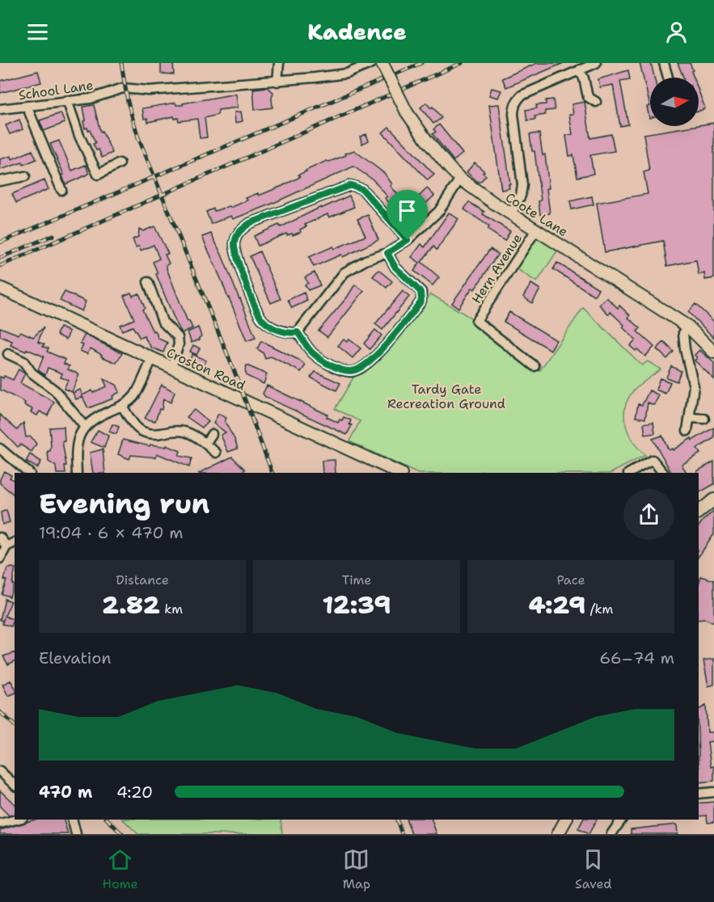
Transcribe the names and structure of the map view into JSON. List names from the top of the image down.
{
  "streets": {
    "street": [
      "School Lane",
      "Coote Lane",
      "Hern Avenue",
      "Croston Road"
    ]
  },
  "crossings": [
    ["School Lane", "Coote Lane"],
    ["Coote Lane", "Hern Avenue"]
  ],
  "parks": ["Tardy Gate Recreation Ground"],
  "north": "right",
  "page": {
    "header": "Kadence",
    "heading": ["Evening run", "19:04 · 6 × 470 m"],
    "stats": [
      ["Distance", "2.82 km"],
      ["Time", "12:39"],
      ["Pace", "4:29 /km"]
    ],
    "chart": ["Elevation", "66–74 m"],
    "list": [
      {
        "name": "470 m",
        "note": "4:20"
      }
    ],
    "tabs": ["Home", "Map", "Saved"]
  }
}
